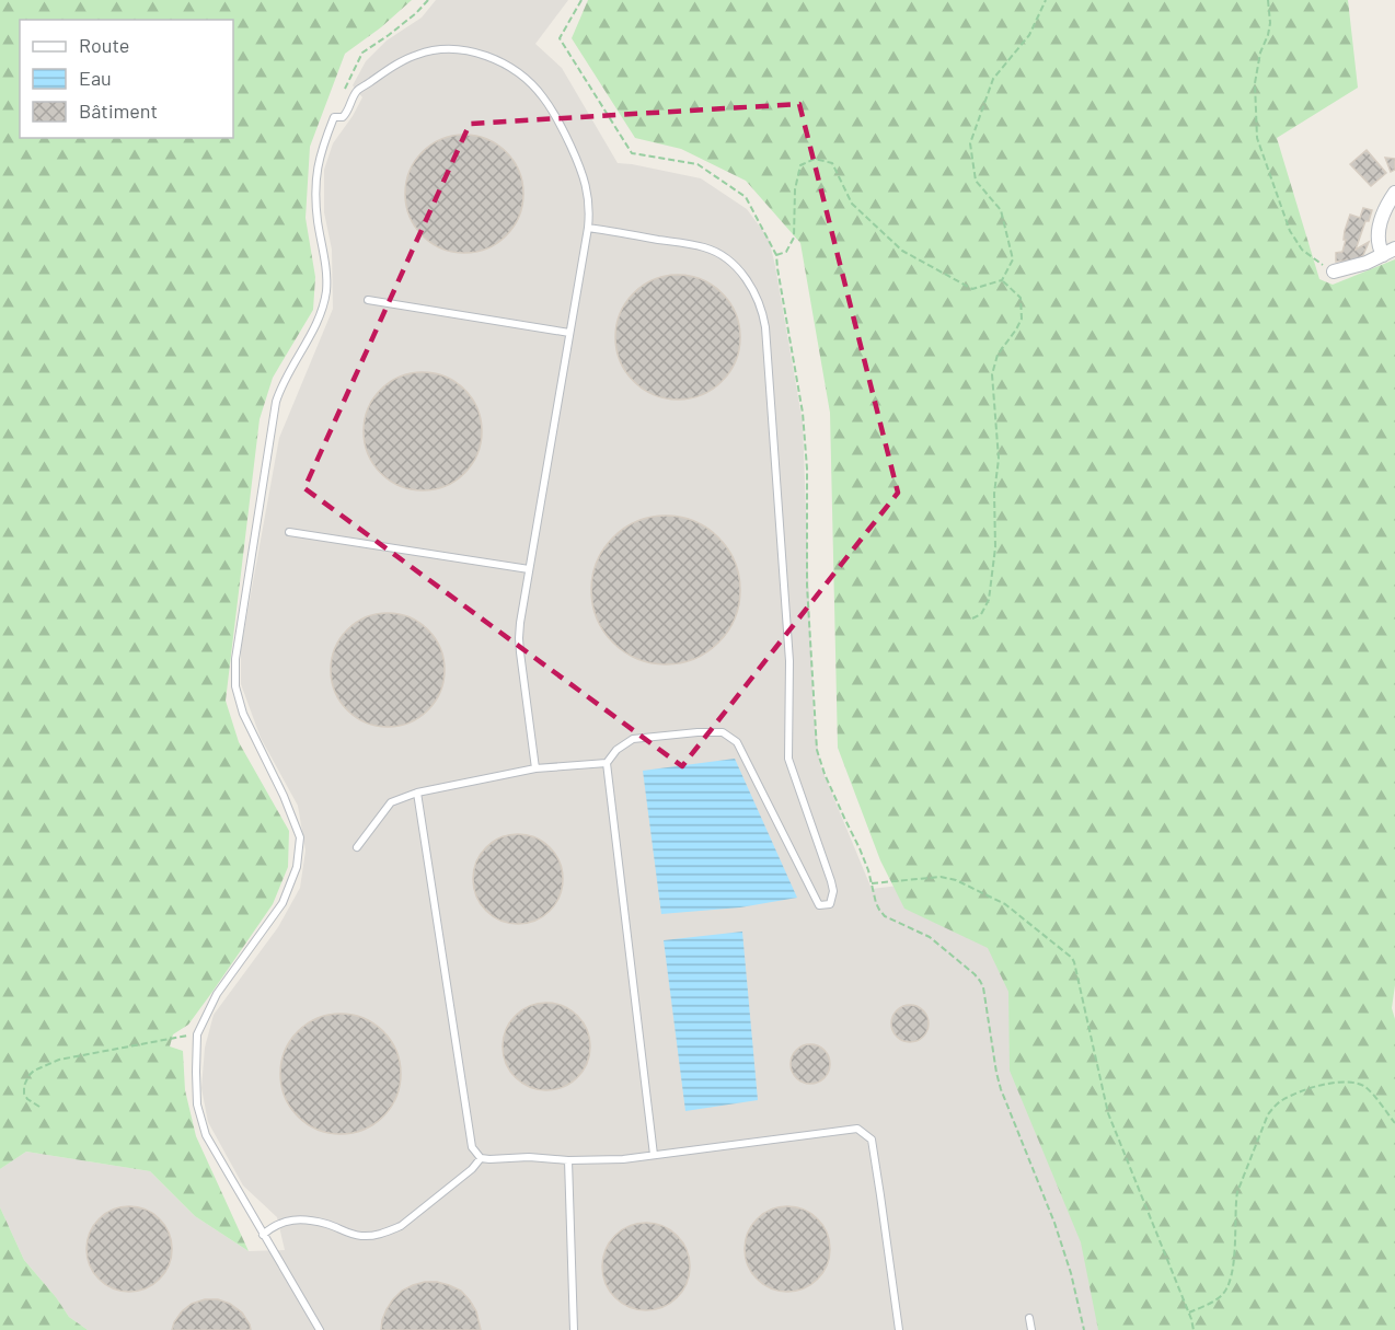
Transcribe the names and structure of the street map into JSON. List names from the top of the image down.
{
  "legend": ["Route", "Eau", "Bâtiment"]
}
